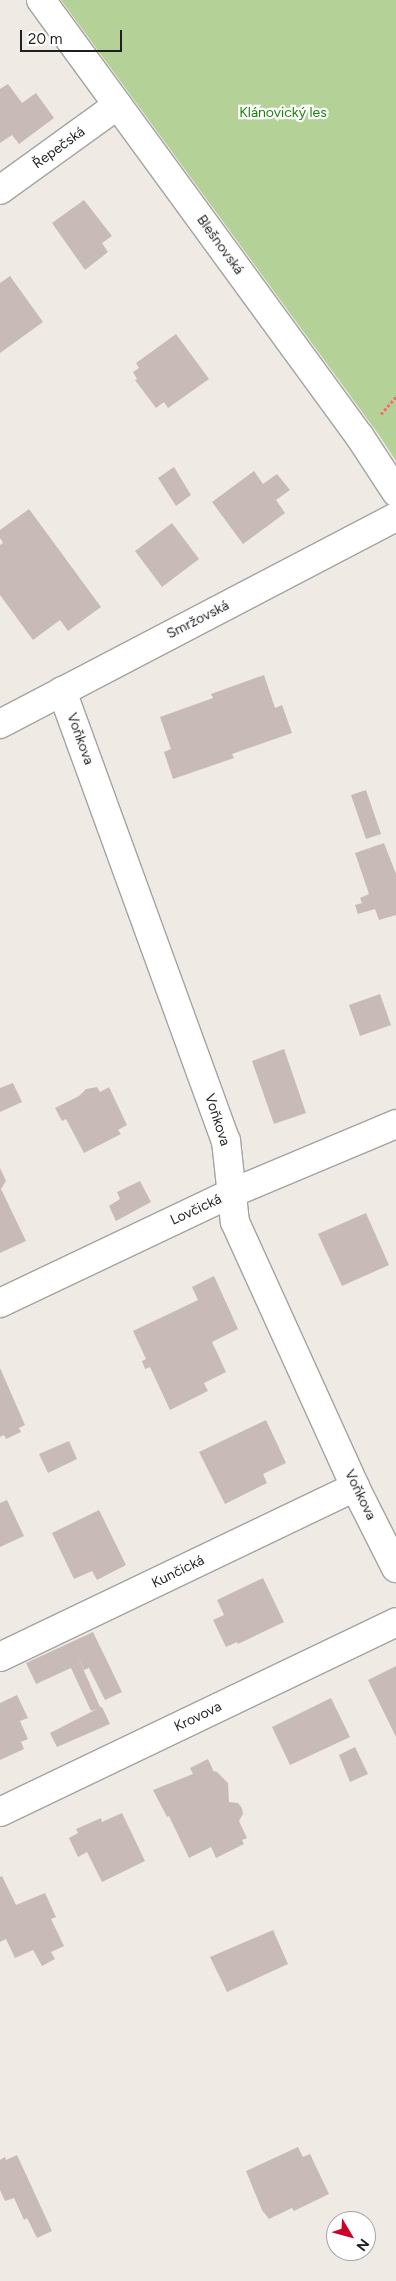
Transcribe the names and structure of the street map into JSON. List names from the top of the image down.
{
  "streets": {
    "street": [
      "Řepečská",
      "Blešnovská",
      "Smržovská",
      "Voňkova",
      "Lovčická",
      "Kunčická",
      "Krovova"
    ]
  },
  "crossings": [
    ["Řepečská", "Blešnovská"],
    ["Smržovská", "Voňkova"],
    ["Voňkova", "Lovčická"],
    ["Voňkova", "Kunčická"]
  ],
  "parks": ["Klánovický les"],
  "scale_bar": "20 m",
  "north": "bottom right"
}
